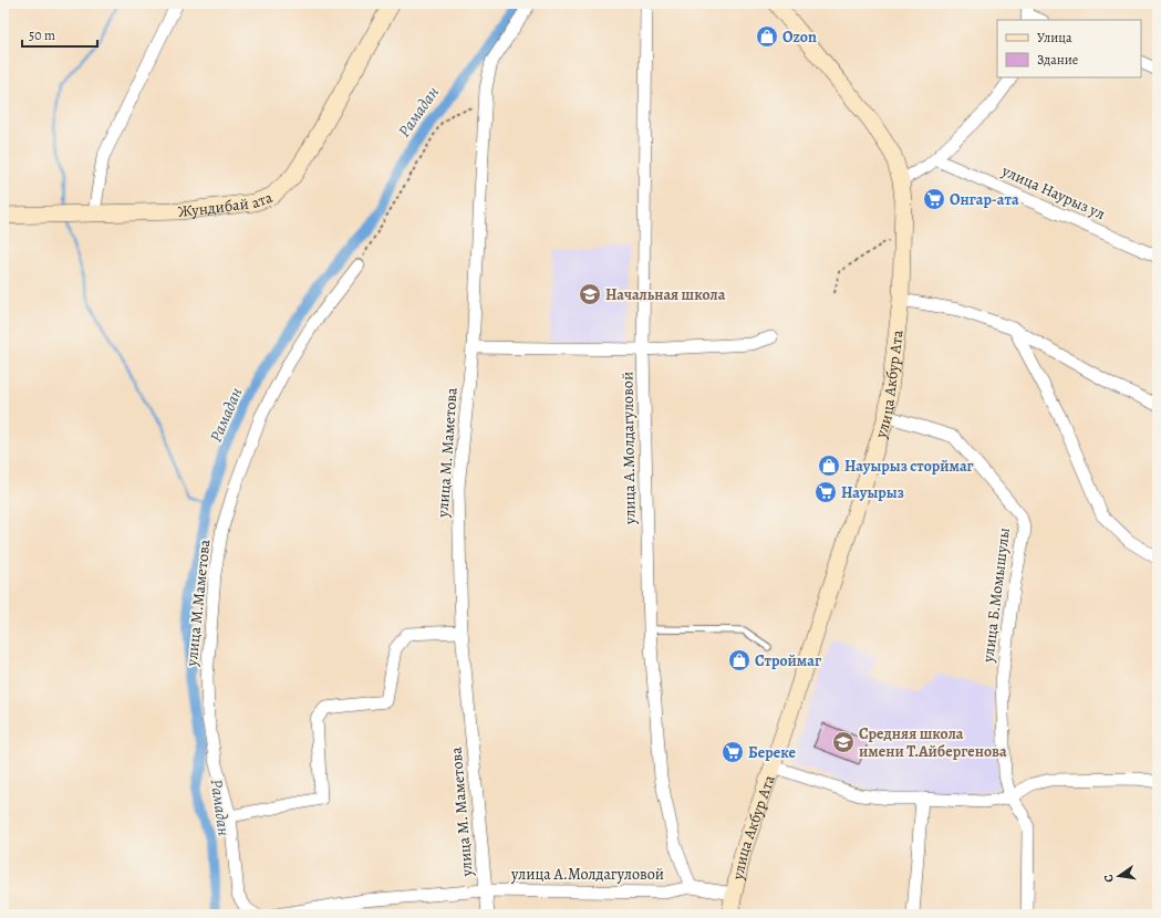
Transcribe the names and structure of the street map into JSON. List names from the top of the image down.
{
  "streets": {
    "main road": ["Жундибай ата", "улица Акбур Ата"],
    "street": [
      "улица Наурыз ул",
      "улица А.Молдагуловой",
      "улица М. Маметова",
      "улица Б.Момышулы",
      "улица М.Маметова"
    ]
  },
  "crossings": [
    ["улица Акбур Ата", "улица А.Молдагуловой"],
    ["улица Акбур Ата", "улица Б.Момышулы"],
    ["улица А.Молдагуловой", "улица М. Маметова"]
  ],
  "water": ["Рамадан"],
  "places": {
    "shop": ["Ozon", "Науырыз сторймаг", "Строймаг"],
    "supermarket": ["Онгар-ата", "Науырыз", "Береке"],
    "school or university": ["Начальная школа", "Средняя школа имени Т.Айбергенова"]
  },
  "legend": ["Улица", "Здание"],
  "scale_bar": "50 m",
  "north": "left"
}
